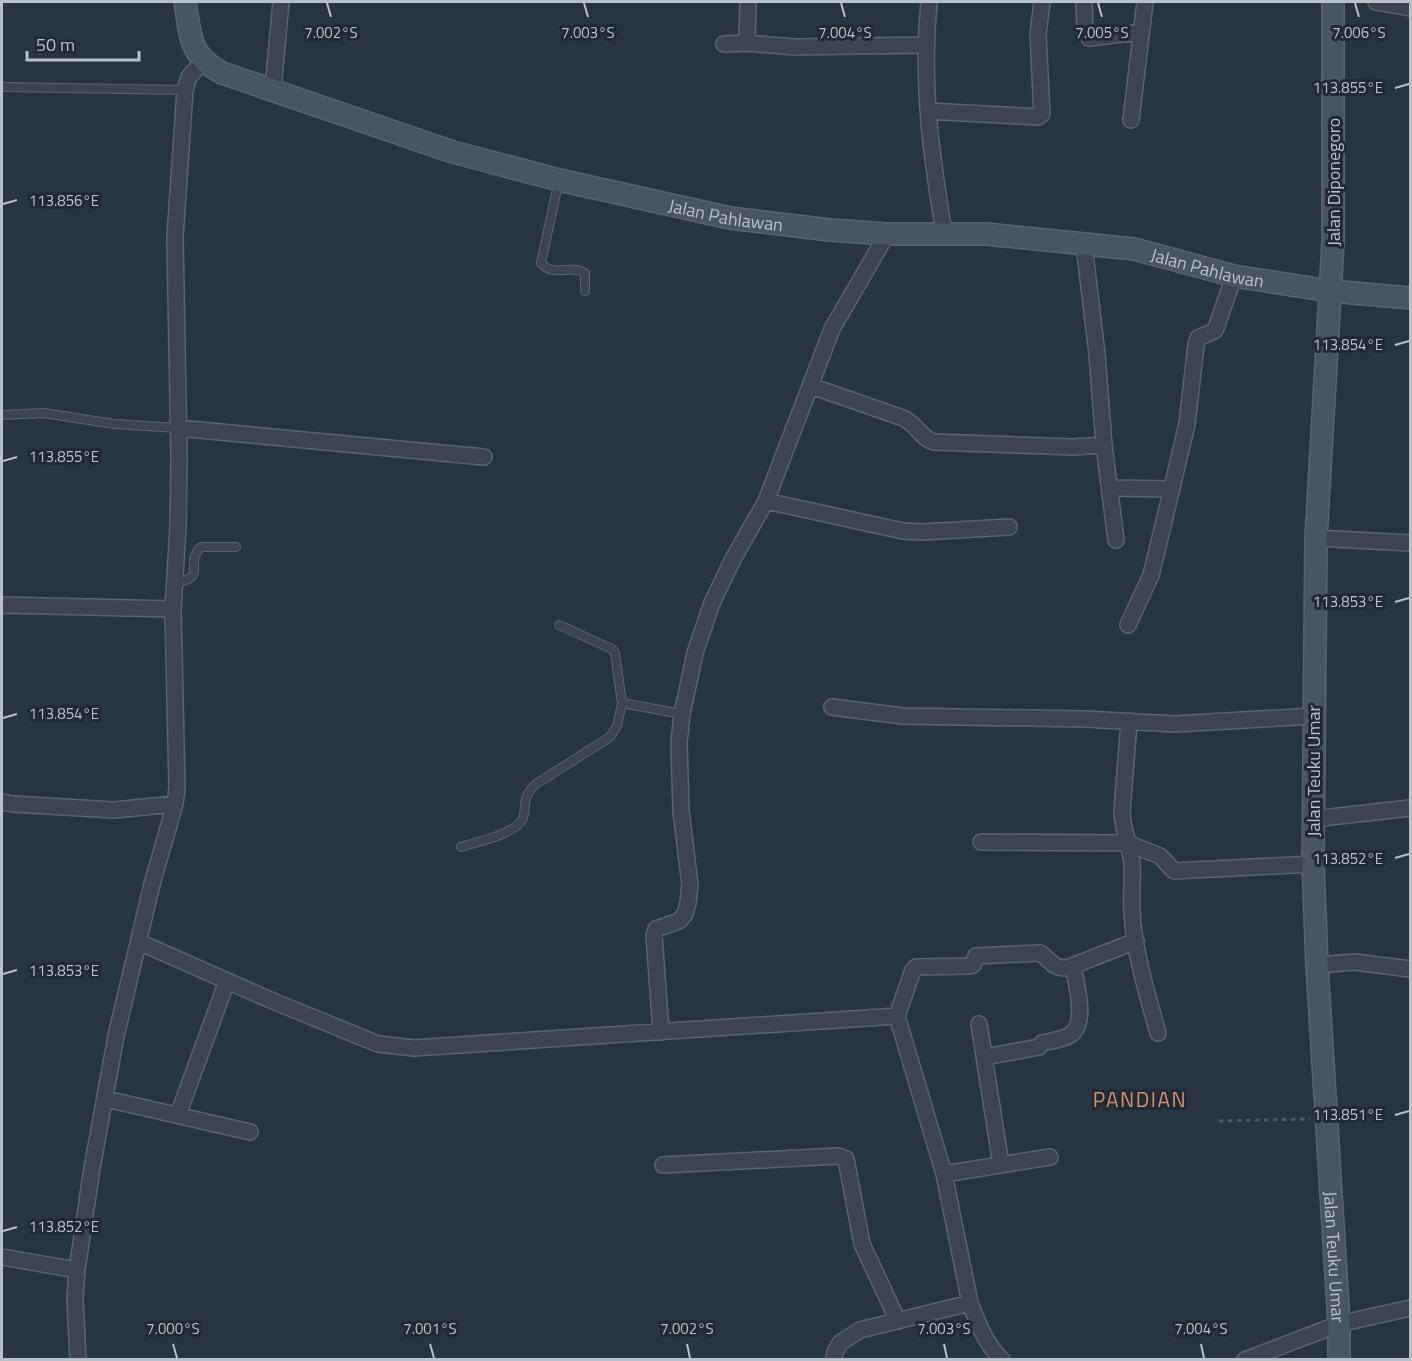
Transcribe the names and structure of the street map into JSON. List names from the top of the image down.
{
  "streets": {
    "main road": ["Jalan Diponegoro", "Jalan Pahlawan", "Jalan Teuku Umar"]
  },
  "crossings": [
    ["Jalan Diponegoro", "Jalan Pahlawan"],
    ["Jalan Diponegoro", "Jalan Teuku Umar"],
    ["Jalan Pahlawan", "Jalan Teuku Umar"]
  ],
  "districts": ["PANDIAN"],
  "scale_bar": "50 m",
  "coordinates": [
    "7.005°S",
    "7.002°S",
    "7.003°S",
    "7.004°S",
    "7.006°S",
    "113.855°E",
    "113.856°E",
    "113.854°E",
    "113.853°E",
    "113.852°E",
    "113.851°E",
    "7.000°S",
    "7.001°S"
  ]
}
